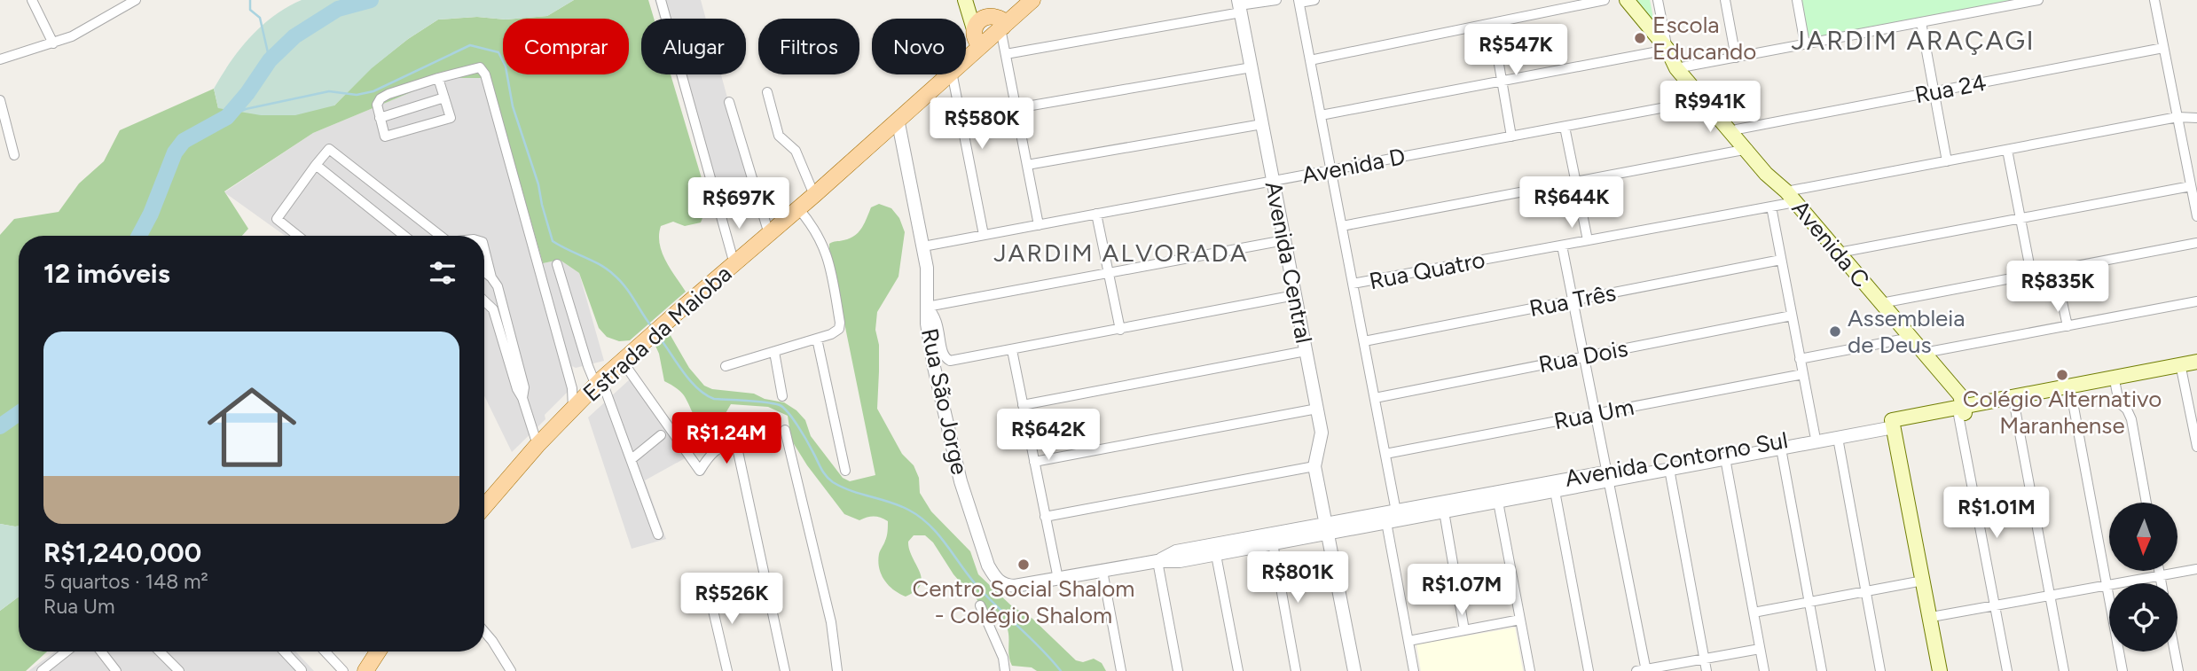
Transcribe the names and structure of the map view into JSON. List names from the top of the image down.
{
  "streets": {
    "main road": ["Avenida C", "Estrada da Maioba", "Avenida Contorno Sul"],
    "street": [
      "Rua 24",
      "Avenida D",
      "Avenida Central",
      "Rua Quatro",
      "Rua Três",
      "Rua Dois",
      "Rua São Jorge",
      "Rua Um"
    ]
  },
  "crossings": [
    ["Rua 24", "Avenida C"],
    ["Avenida D", "Avenida C"],
    ["Avenida D", "Avenida Central"],
    ["Avenida D", "Rua São Jorge"],
    ["Avenida C", "Rua Quatro"],
    ["Avenida C", "Avenida Contorno Sul"],
    ["Avenida Central", "Avenida Contorno Sul"],
    ["Estrada da Maioba", "Rua São Jorge"],
    ["Rua São Jorge", "Avenida Contorno Sul"]
  ],
  "districts": ["JARDIM ARAÇAGI", "JARDIM ALVORADA"],
  "places": [
    "Escola Educando",
    "Assembleia de Deus",
    "Colégio Alternativo Maranhense",
    "Centro Social Shalom - Colégio Shalom"
  ],
  "north": "bottom",
  "page": {
    "chip": [
      "Comprar",
      "Alugar",
      "Filtros",
      "Novo"
    ],
    "price": [
      "R$547K",
      "R$941K",
      "R$580K",
      "R$644K",
      "R$697K",
      "R$835K",
      "R$642K",
      "R$1.24M",
      "R$1.01M",
      "R$801K",
      "R$1.07M",
      "R$526K"
    ],
    "heading": "12 imóveis",
    "list": [
      {
        "name": "R$1,240,000",
        "note": "5 quartos · 148 m² · Rua Um"
      }
    ]
  }
}
